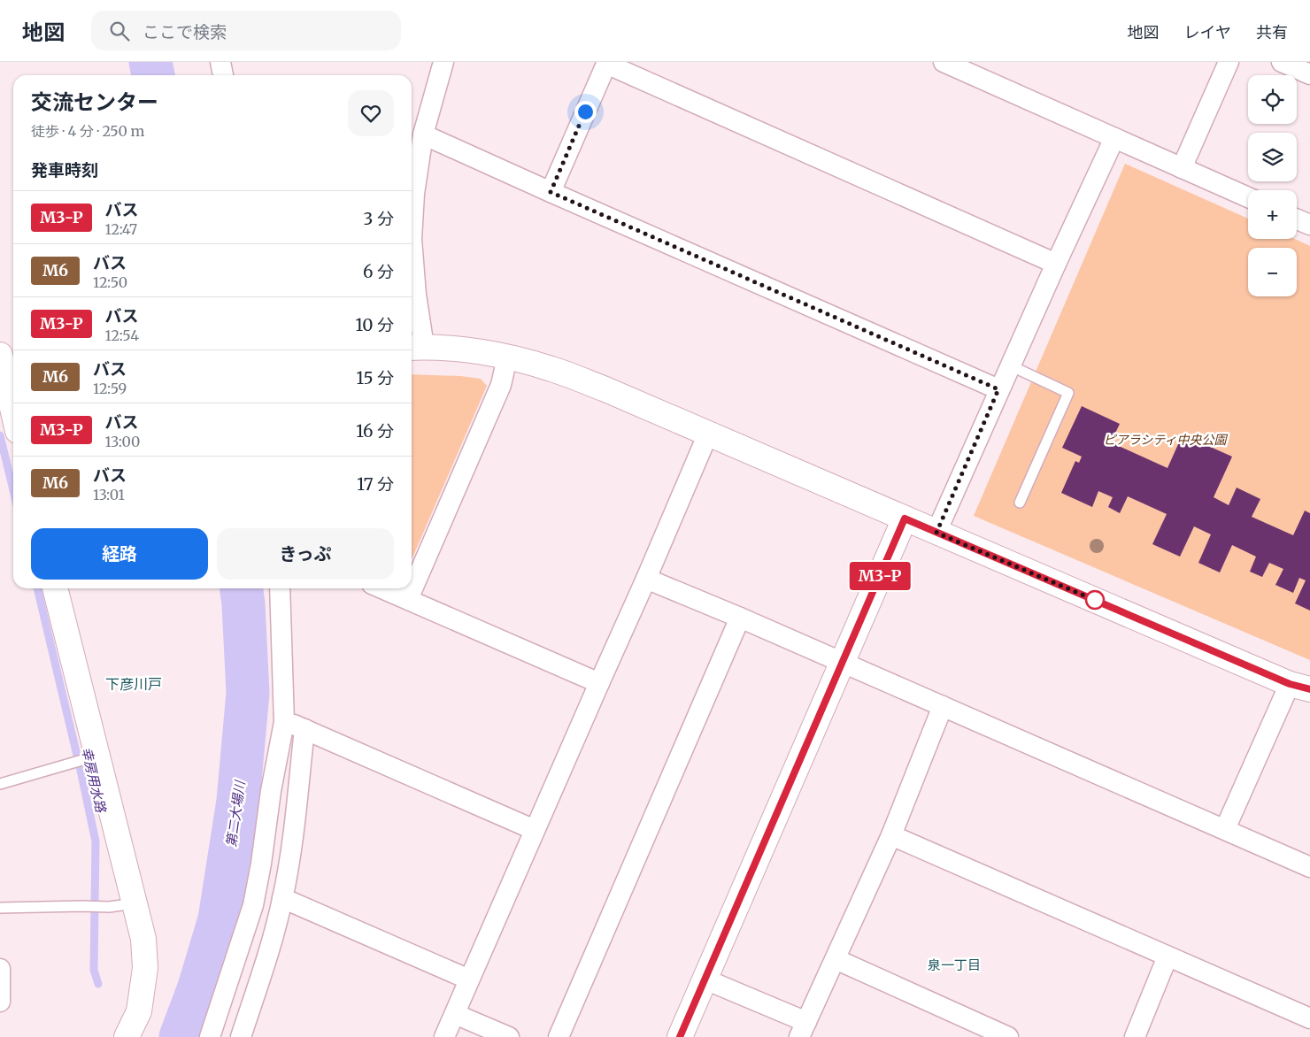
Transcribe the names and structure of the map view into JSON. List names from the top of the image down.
{
  "districts": ["下彦川戸", "泉一丁目"],
  "water": ["幸房用水路", "第二大場川"],
  "parks": ["ピアラシティ中央公園"],
  "lines": ["bus line M3-P"],
  "page": {
    "header": "地図",
    "search": "ここで検索",
    "nav": ["地図", "レイヤ", "共有"],
    "on_map": "M3-P",
    "map_buttons": ["+", "−"],
    "heading": [
      ["交流センター", "徒歩 · 4 分 · 250 m"],
      "発車時刻"
    ],
    "list": [
      {
        "mark": "M3-P",
        "name": "バス",
        "note": "12:47",
        "value": "3 分"
      },
      {
        "mark": "M6",
        "name": "バス",
        "note": "12:50",
        "value": "6 分"
      },
      {
        "mark": "M3-P",
        "name": "バス",
        "note": "12:54",
        "value": "10 分"
      },
      {
        "mark": "M6",
        "name": "バス",
        "note": "12:59",
        "value": "15 分"
      },
      {
        "mark": "M3-P",
        "name": "バス",
        "note": "13:00",
        "value": "16 分"
      },
      {
        "mark": "M6",
        "name": "バス",
        "note": "13:01",
        "value": "17 分"
      }
    ],
    "buttons": ["経路", "きっぷ"]
  }
}
